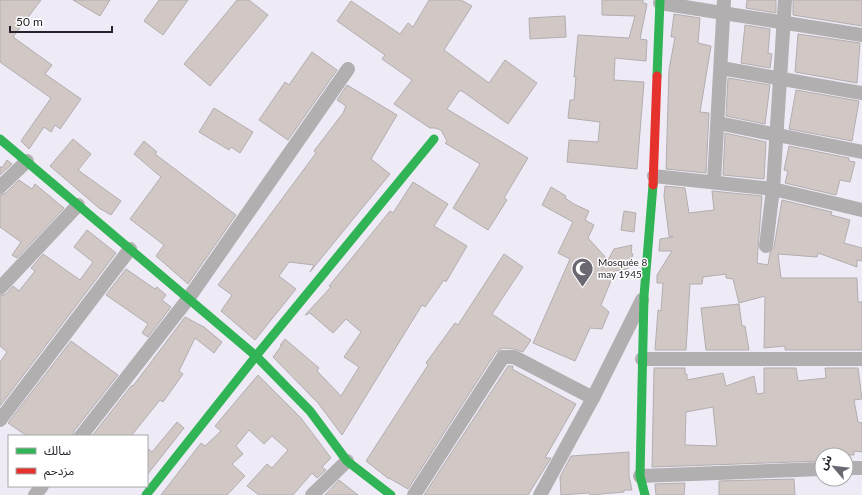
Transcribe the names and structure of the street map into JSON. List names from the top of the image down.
{
  "places": {
    "mosque": ["Mosquée 8 may 1945"]
  },
  "legend": ["سالك", "مزدحم"],
  "scale_bar": "50 m",
  "north": "top left"
}
